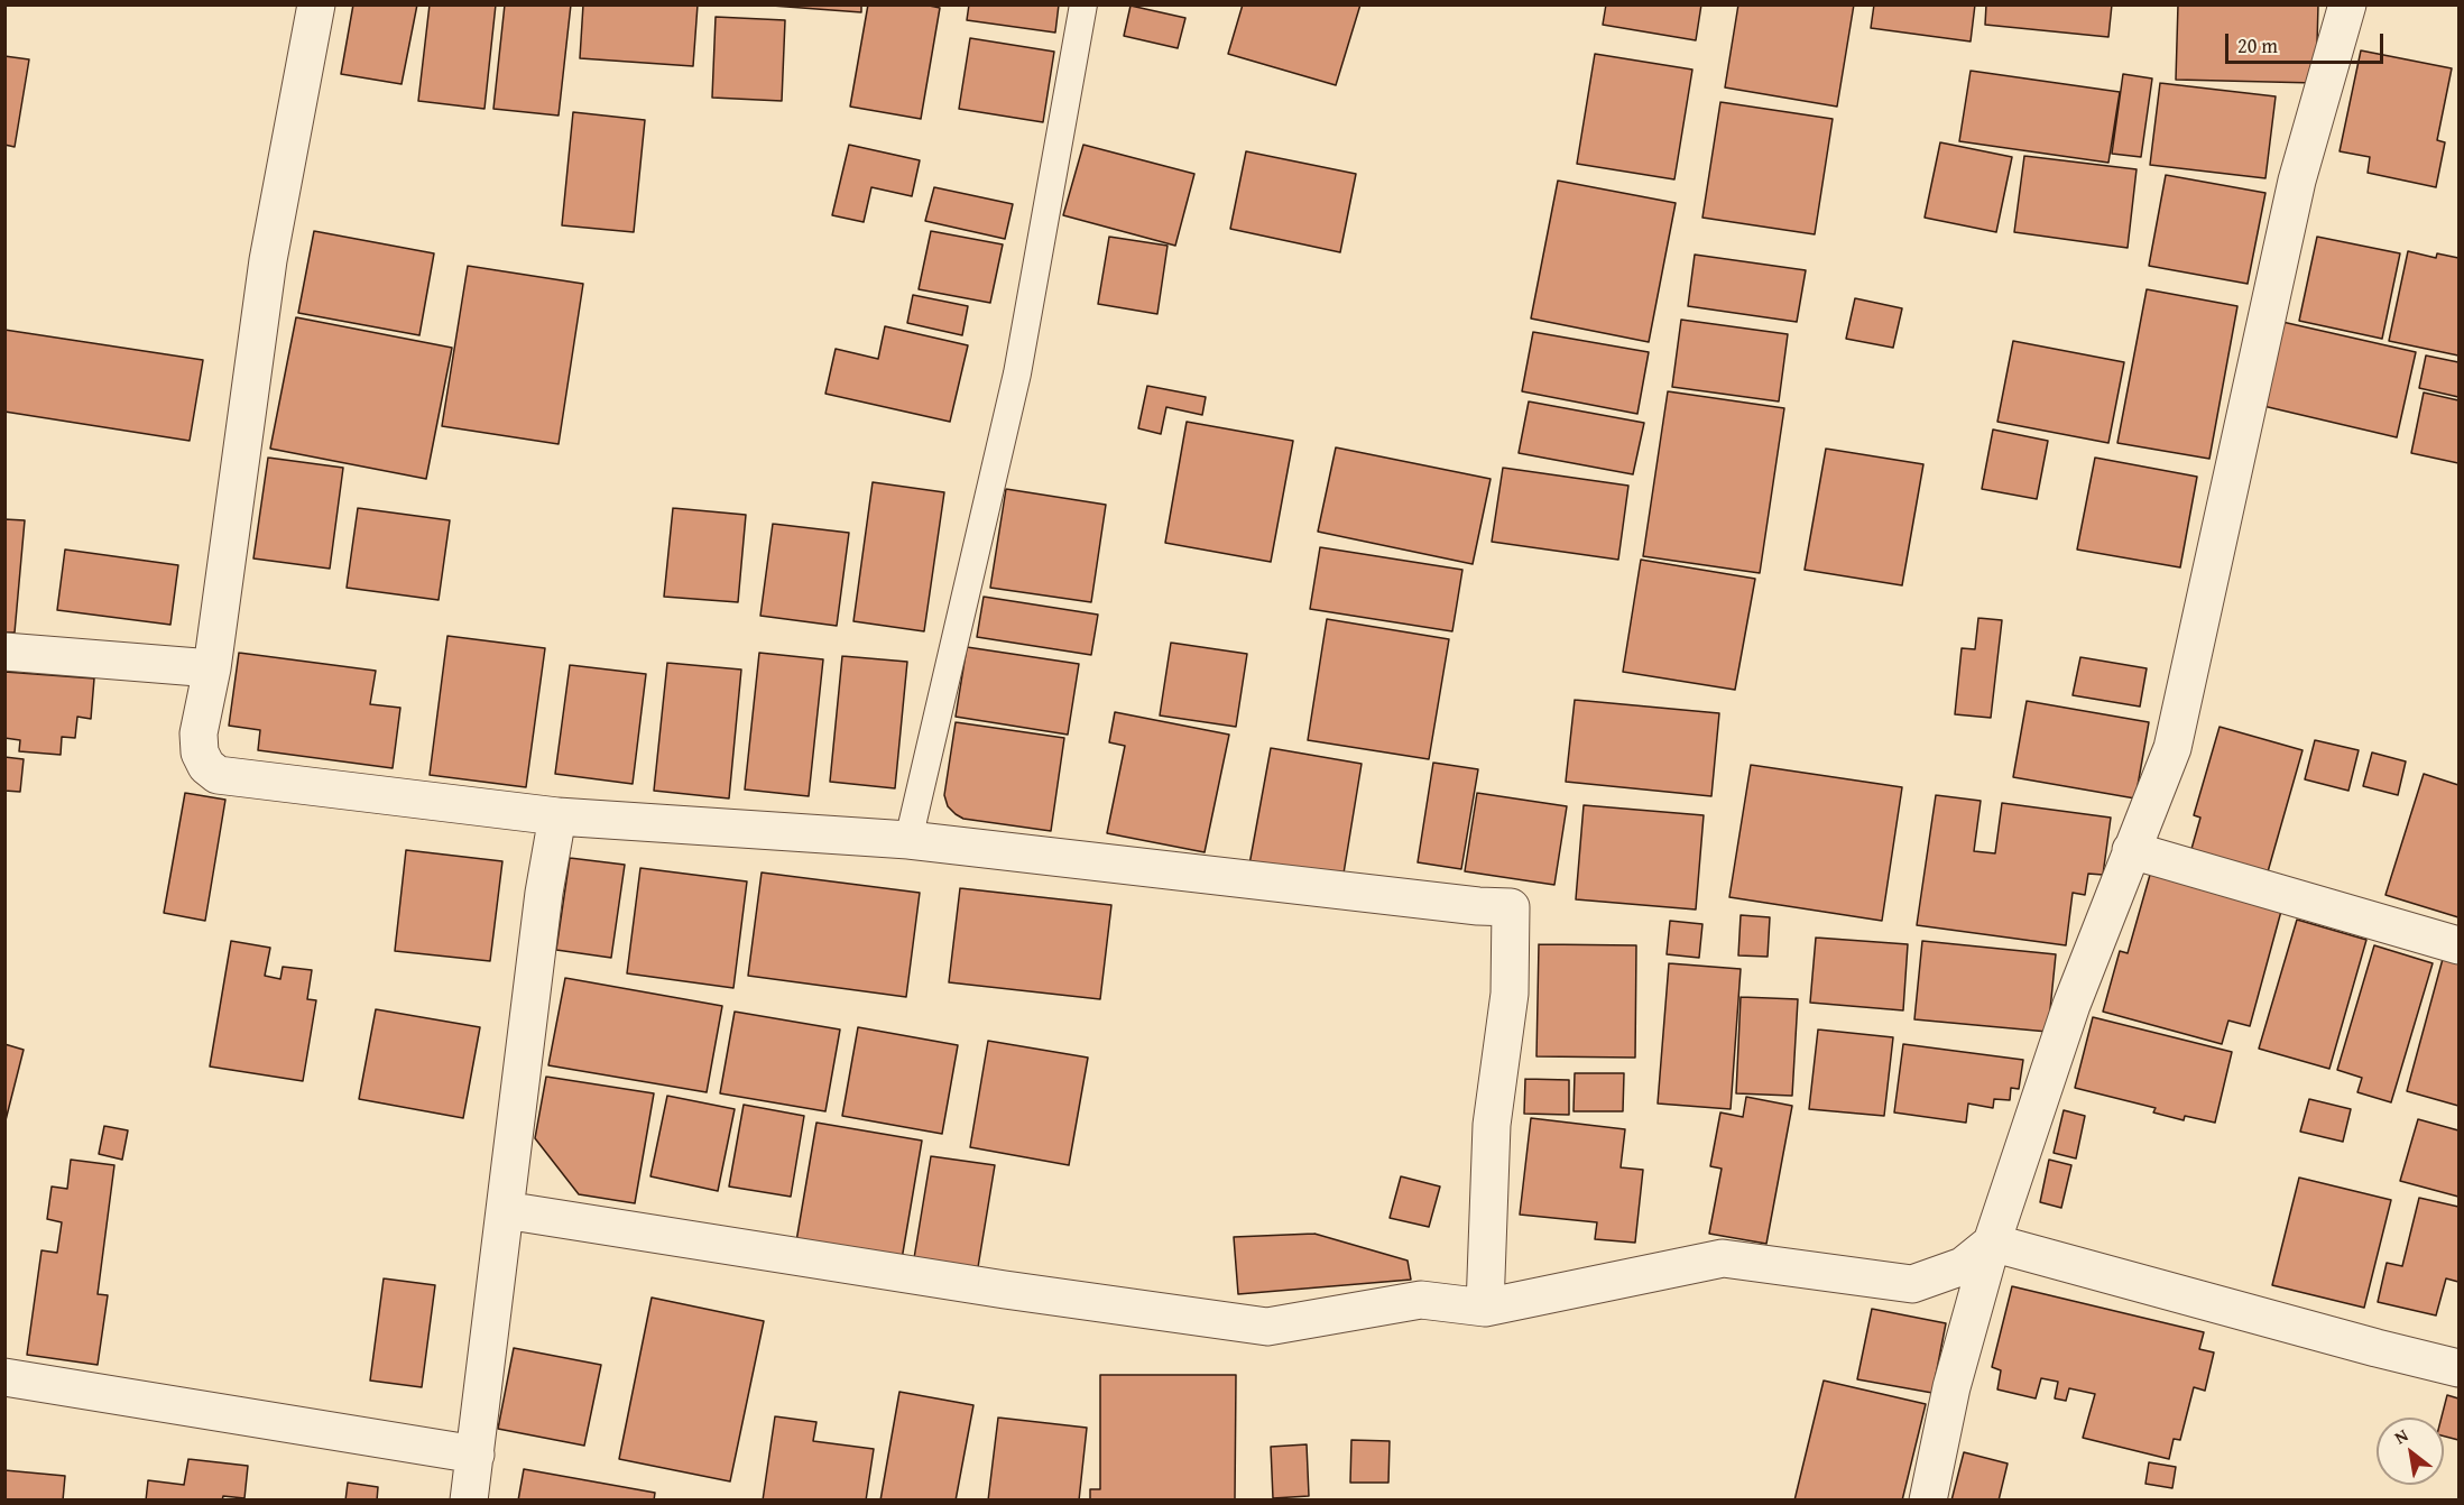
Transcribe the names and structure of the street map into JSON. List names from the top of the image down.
{
  "scale_bar": "20 m",
  "north": "top left"
}
